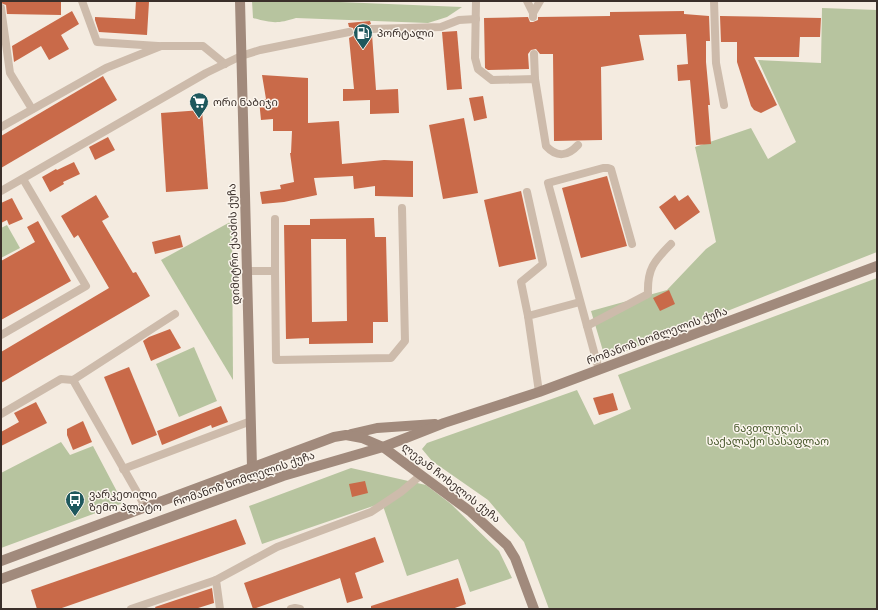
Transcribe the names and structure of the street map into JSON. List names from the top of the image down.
{
  "streets": {
    "street": ["დიმიტრი ქააძის ქუჩა", "რომანოზ ხომლელის ქუჩა", "ლევან ჩოხელის ქუჩა"]
  },
  "crossings": [
    ["დიმიტრი ქააძის ქუჩა", "რომანოზ ხომლელის ქუჩა"],
    ["რომანოზ ხომლელის ქუჩა", "ლევან ჩოხელის ქუჩა"]
  ],
  "parks": ["ნავთლუღის საქალაქო სასაფლაო"],
  "places": {
    "fuel station": ["პორტალი"],
    "supermarket": ["ორი ნაბიჯი"],
    "bus stop": ["ვარკეთილი ზემო პლატო"]
  }
}
